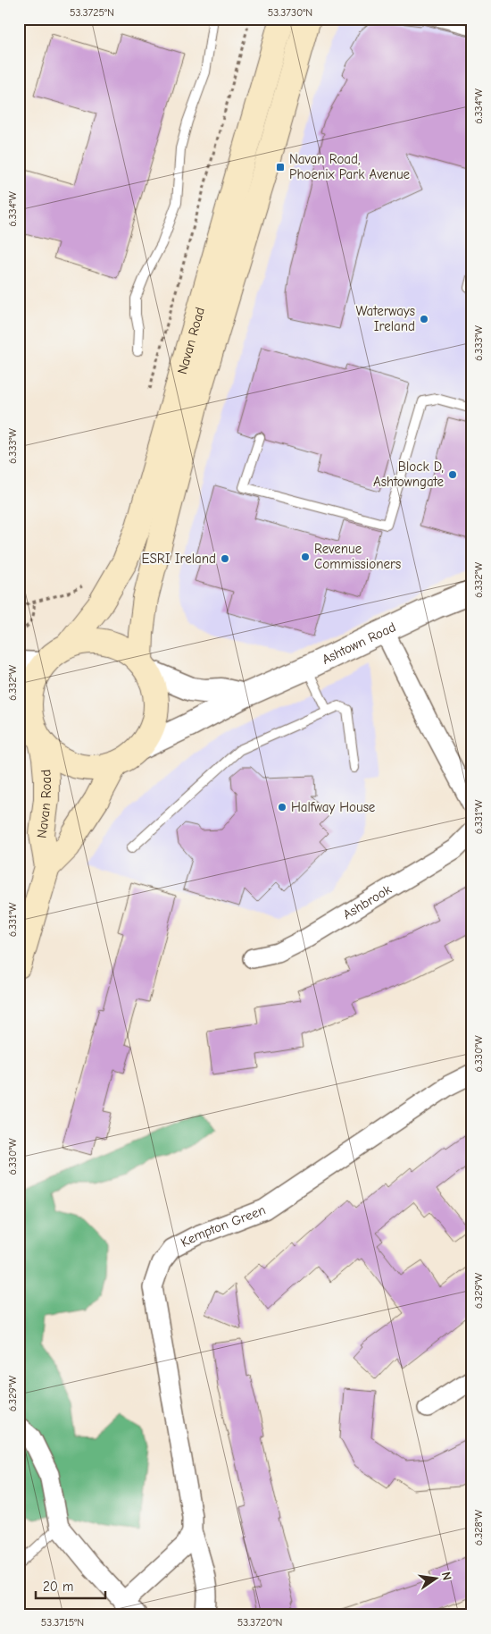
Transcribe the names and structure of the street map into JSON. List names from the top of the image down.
{
  "streets": {
    "main road": ["Navan Road"],
    "street": ["Ashtown Road", "Ashbrook", "Kempton Green"]
  },
  "crossings": [
    ["Navan Road", "Ashtown Road"]
  ],
  "places": {
    "transit": ["Navan Road, Phoenix Park Avenue"],
    "other": [
      "Waterways Ireland",
      "Block D, Ashtowngate",
      "Revenue Commissioners",
      "ESRI Ireland",
      "Halfway House"
    ]
  },
  "scale_bar": "20 m",
  "north": "right",
  "coordinates": [
    "53.3725°N",
    "53.3730°N",
    "6.334°W",
    "6.333°W",
    "6.332°W",
    "6.331°W",
    "6.330°W",
    "6.329°W",
    "6.328°W",
    "53.3715°N",
    "53.3720°N"
  ]
}
